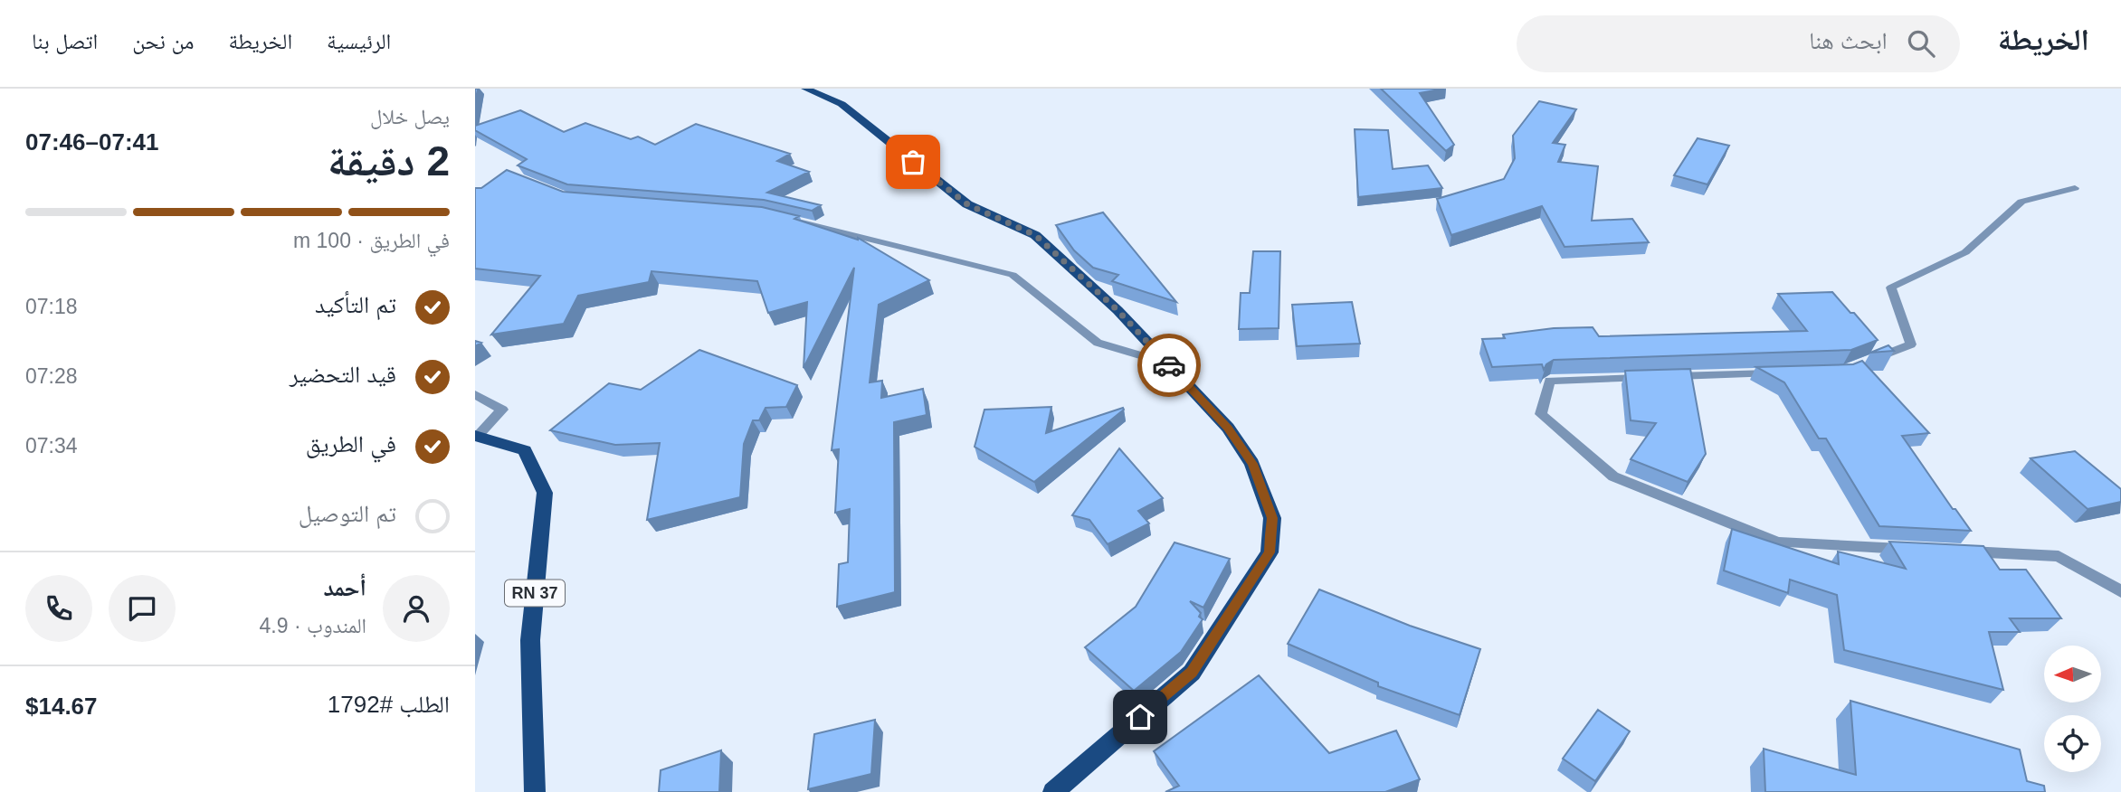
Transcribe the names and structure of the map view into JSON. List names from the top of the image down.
{
  "streets": {
    "main road": ["RN 37"]
  },
  "north": "left",
  "page": {
    "header": "الخريطة",
    "search": "ابحث هنا",
    "nav": [
      "الرئيسية",
      "الخريطة",
      "من نحن",
      "اتصل بنا"
    ],
    "heading": ["2 دقيقة", "يصل خلال", "07:41–07:46"],
    "panel": [
      "أحمد",
      "المندوب · 4.9",
      "الطلب #1792",
      "$14.67"
    ],
    "bar": "في الطريق · 100 m",
    "list": [
      ["تم التأكيد", "07:18"],
      ["قيد التحضير", "07:28"],
      ["في الطريق", "07:34"],
      "تم التوصيل"
    ]
  }
}
